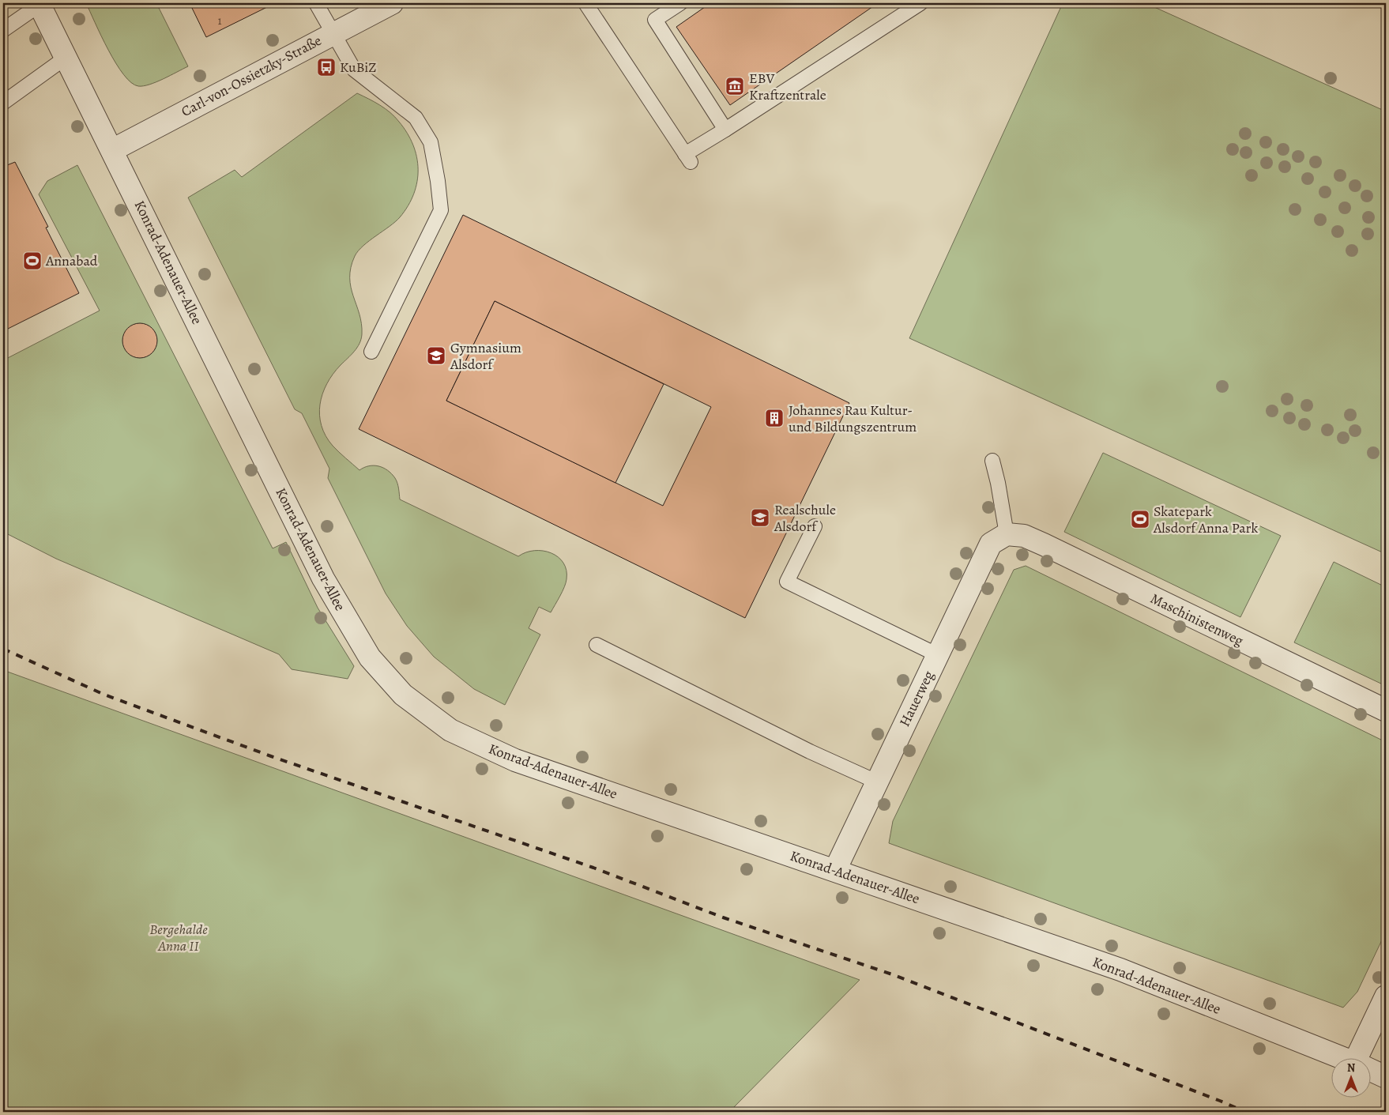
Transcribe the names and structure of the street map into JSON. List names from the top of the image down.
{
  "streets": {
    "street": [
      "Carl-von-Ossietzky-Straße",
      "Konrad-Adenauer-Allee",
      "Maschinistenweg",
      "Hauerweg"
    ]
  },
  "crossings": [
    ["Carl-von-Ossietzky-Straße", "Konrad-Adenauer-Allee"],
    ["Konrad-Adenauer-Allee", "Hauerweg"],
    ["Maschinistenweg", "Hauerweg"]
  ],
  "parks": ["Bergehalde Anna II"],
  "places": {
    "bus stop": ["KuBiZ"],
    "museum": ["EBV Kraftzentrale"],
    "sports": ["Annabad", "Skatepark Alsdorf Anna Park"],
    "school or university": ["Gymnasium Alsdorf", "Realschule Alsdorf"],
    "building": ["Johannes Rau Kultur- und Bildungszentrum"]
  },
  "house_numbers": ["1"],
  "north": "top"
}
